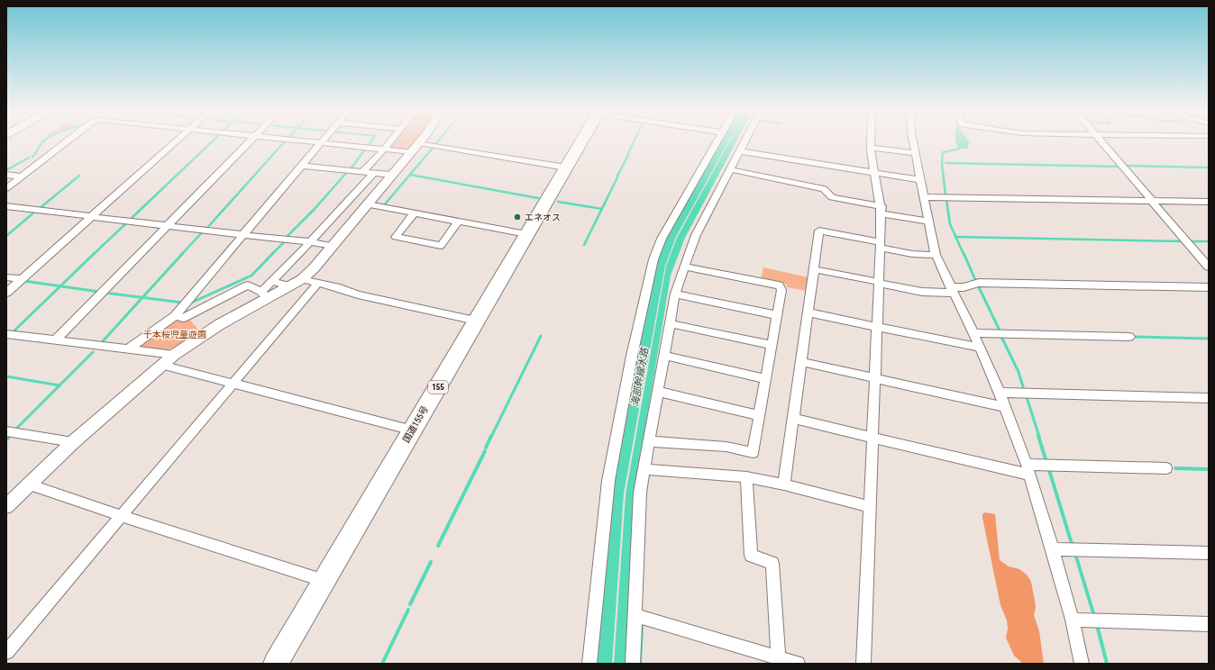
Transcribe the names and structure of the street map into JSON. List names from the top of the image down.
{
  "streets": {
    "highway": ["155", "国道155号"]
  },
  "water": ["海部幹線水路"],
  "parks": ["千本桜児童遊園"],
  "places": ["エネオス"]
}
